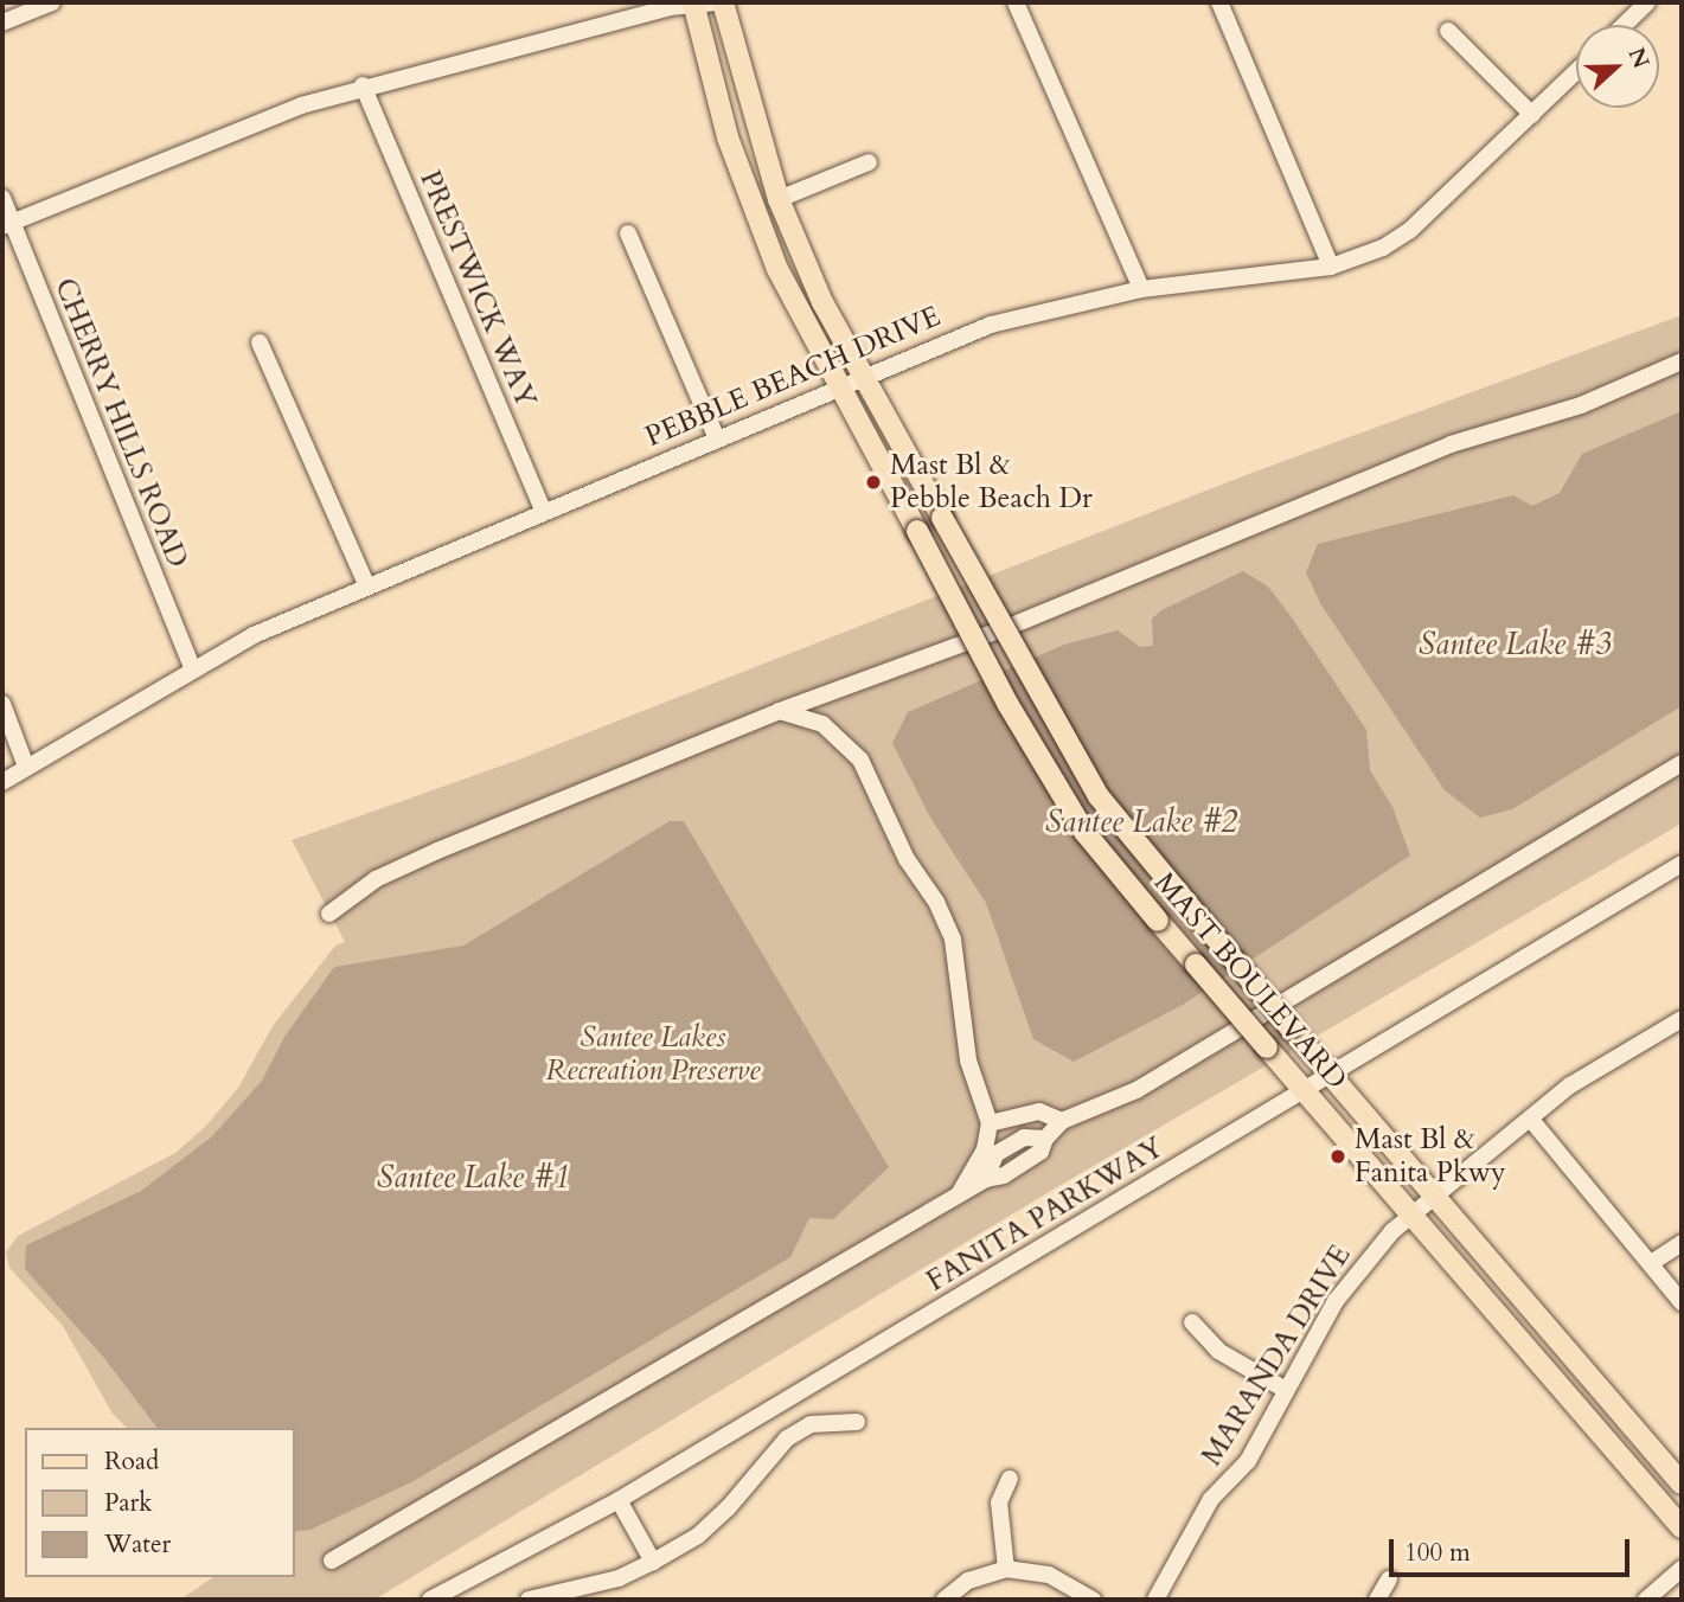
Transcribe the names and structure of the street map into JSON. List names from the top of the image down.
{
  "streets": {
    "main road": ["MAST BOULEVARD"],
    "street": [
      "PRESTWICK WAY",
      "PEBBLE BEACH DRIVE",
      "CHERRY HILLS ROAD",
      "FANITA PARKWAY",
      "MARANDA DRIVE"
    ]
  },
  "crossings": [
    ["PRESTWICK WAY", "PEBBLE BEACH DRIVE"],
    ["PEBBLE BEACH DRIVE", "CHERRY HILLS ROAD"],
    ["PEBBLE BEACH DRIVE", "MAST BOULEVARD"],
    ["MAST BOULEVARD", "FANITA PARKWAY"],
    ["MAST BOULEVARD", "MARANDA DRIVE"]
  ],
  "water": ["Santee Lake #3", "Santee Lake #2", "Santee Lake #1"],
  "parks": ["Santee Lakes Recreation Preserve"],
  "places": ["Mast Bl & Pebble Beach Dr", "Mast Bl & Fanita Pkwy"],
  "legend": ["Road", "Park", "Water"],
  "scale_bar": "100 m",
  "north": "right"
}
